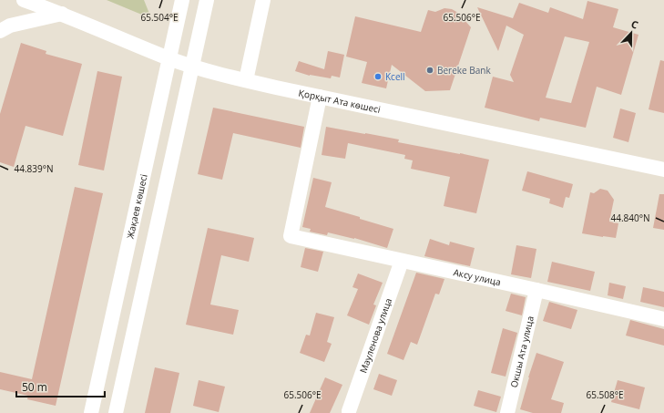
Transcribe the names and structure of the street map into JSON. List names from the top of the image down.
{
  "streets": {
    "street": [
      "Қорқыт Ата көшесі",
      "Жақаев көшесі",
      "Аксу улица",
      "Мауленова улица",
      "Окшы Ата улица"
    ]
  },
  "crossings": [
    ["Қорқыт Ата көшесі", "Жақаев көшесі"],
    ["Қорқыт Ата көшесі", "Аксу улица"],
    ["Аксу улица", "Мауленова улица"],
    ["Аксу улица", "Окшы Ата улица"]
  ],
  "places": ["Bereke Bank", "Kcell"],
  "scale_bar": "50 m",
  "north": "top",
  "coordinates": [
    "65.504°E",
    "65.506°E",
    "44.839°N",
    "44.840°N",
    "65.508°E"
  ]
}
